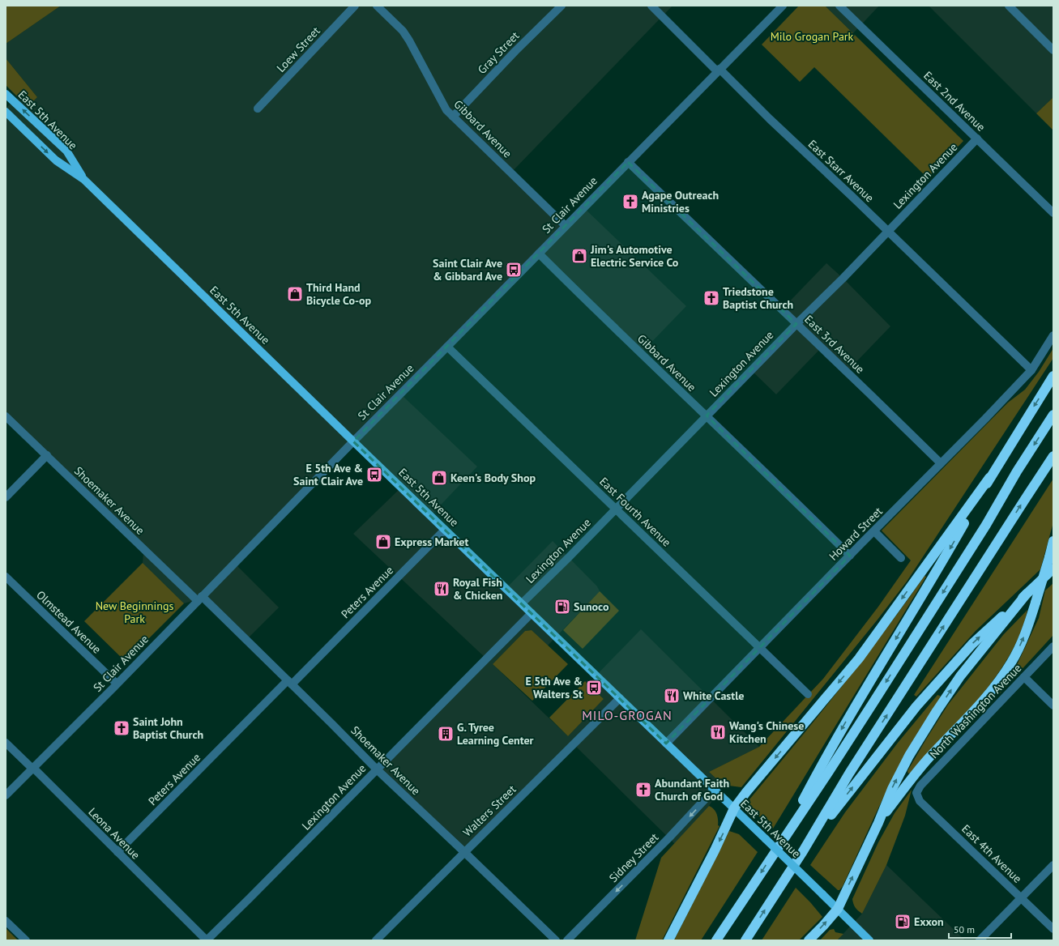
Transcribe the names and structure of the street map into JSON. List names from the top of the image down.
{
  "streets": {
    "main road": ["East 5th Avenue"],
    "street": [
      "Loew Street",
      "Gray Street",
      "East 2nd Avenue",
      "Gibbard Avenue",
      "East Starr Avenue",
      "Lexington Avenue",
      "St Clair Avenue",
      "East 3rd Avenue",
      "Shoemaker Avenue",
      "East Fourth Avenue",
      "Howard Street",
      "Peters Avenue",
      "Olmstead Avenue",
      "North Washington Avenue",
      "Walters Street",
      "Leona Avenue",
      "East 4th Avenue",
      "Sidney Street"
    ]
  },
  "crossings": [
    ["Gray Street", "Gibbard Avenue"],
    ["East 2nd Avenue", "Lexington Avenue"],
    ["East 5th Avenue", "Lexington Avenue"],
    ["East 5th Avenue", "St Clair Avenue"],
    ["East 5th Avenue", "Howard Street"],
    ["East 5th Avenue", "Peters Avenue"],
    ["East 5th Avenue", "Walters Street"],
    ["East 5th Avenue", "Sidney Street"],
    ["Gibbard Avenue", "Lexington Avenue"],
    ["Gibbard Avenue", "St Clair Avenue"],
    ["Gibbard Avenue", "Howard Street"],
    ["East Starr Avenue", "Lexington Avenue"],
    ["East Starr Avenue", "St Clair Avenue"],
    ["East Starr Avenue", "Howard Street"],
    ["Lexington Avenue", "East 3rd Avenue"],
    ["Lexington Avenue", "Shoemaker Avenue"],
    ["Lexington Avenue", "East Fourth Avenue"],
    ["Lexington Avenue", "Leona Avenue"],
    ["St Clair Avenue", "East 3rd Avenue"],
    ["St Clair Avenue", "Shoemaker Avenue"],
    ["St Clair Avenue", "East Fourth Avenue"],
    ["St Clair Avenue", "Olmstead Avenue"],
    ["St Clair Avenue", "Leona Avenue"],
    ["East 3rd Avenue", "Howard Street"],
    ["Shoemaker Avenue", "Peters Avenue"],
    ["Shoemaker Avenue", "Walters Street"],
    ["East Fourth Avenue", "Howard Street"],
    ["Peters Avenue", "Leona Avenue"],
    ["North Washington Avenue", "East 4th Avenue"]
  ],
  "one_way": ["Sidney Street"],
  "districts": ["MILO-GROGAN"],
  "parks": ["Milo Grogan Park", "New Beginnings Park"],
  "places": {
    "church": [
      "Agape Outreach Ministries",
      "Triedstone Baptist Church",
      "Saint John Baptist Church",
      "Abundant Faith Church of God"
    ],
    "shop": [
      "Jim's Automotive Electric Service Co",
      "Third Hand Bicycle Co-op",
      "Keen's Body Shop",
      "Express Market"
    ],
    "bus stop": ["Saint Clair Ave & Gibbard Ave", "E 5th Ave & Saint Clair Ave", "E 5th Ave & Walters St"],
    "restaurant": ["Royal Fish & Chicken", "White Castle", "Wang's Chinese Kitchen"],
    "fuel station": ["Sunoco", "Exxon"],
    "building": ["G. Tyree Learning Center"]
  },
  "scale_bar": "50 m"
}
